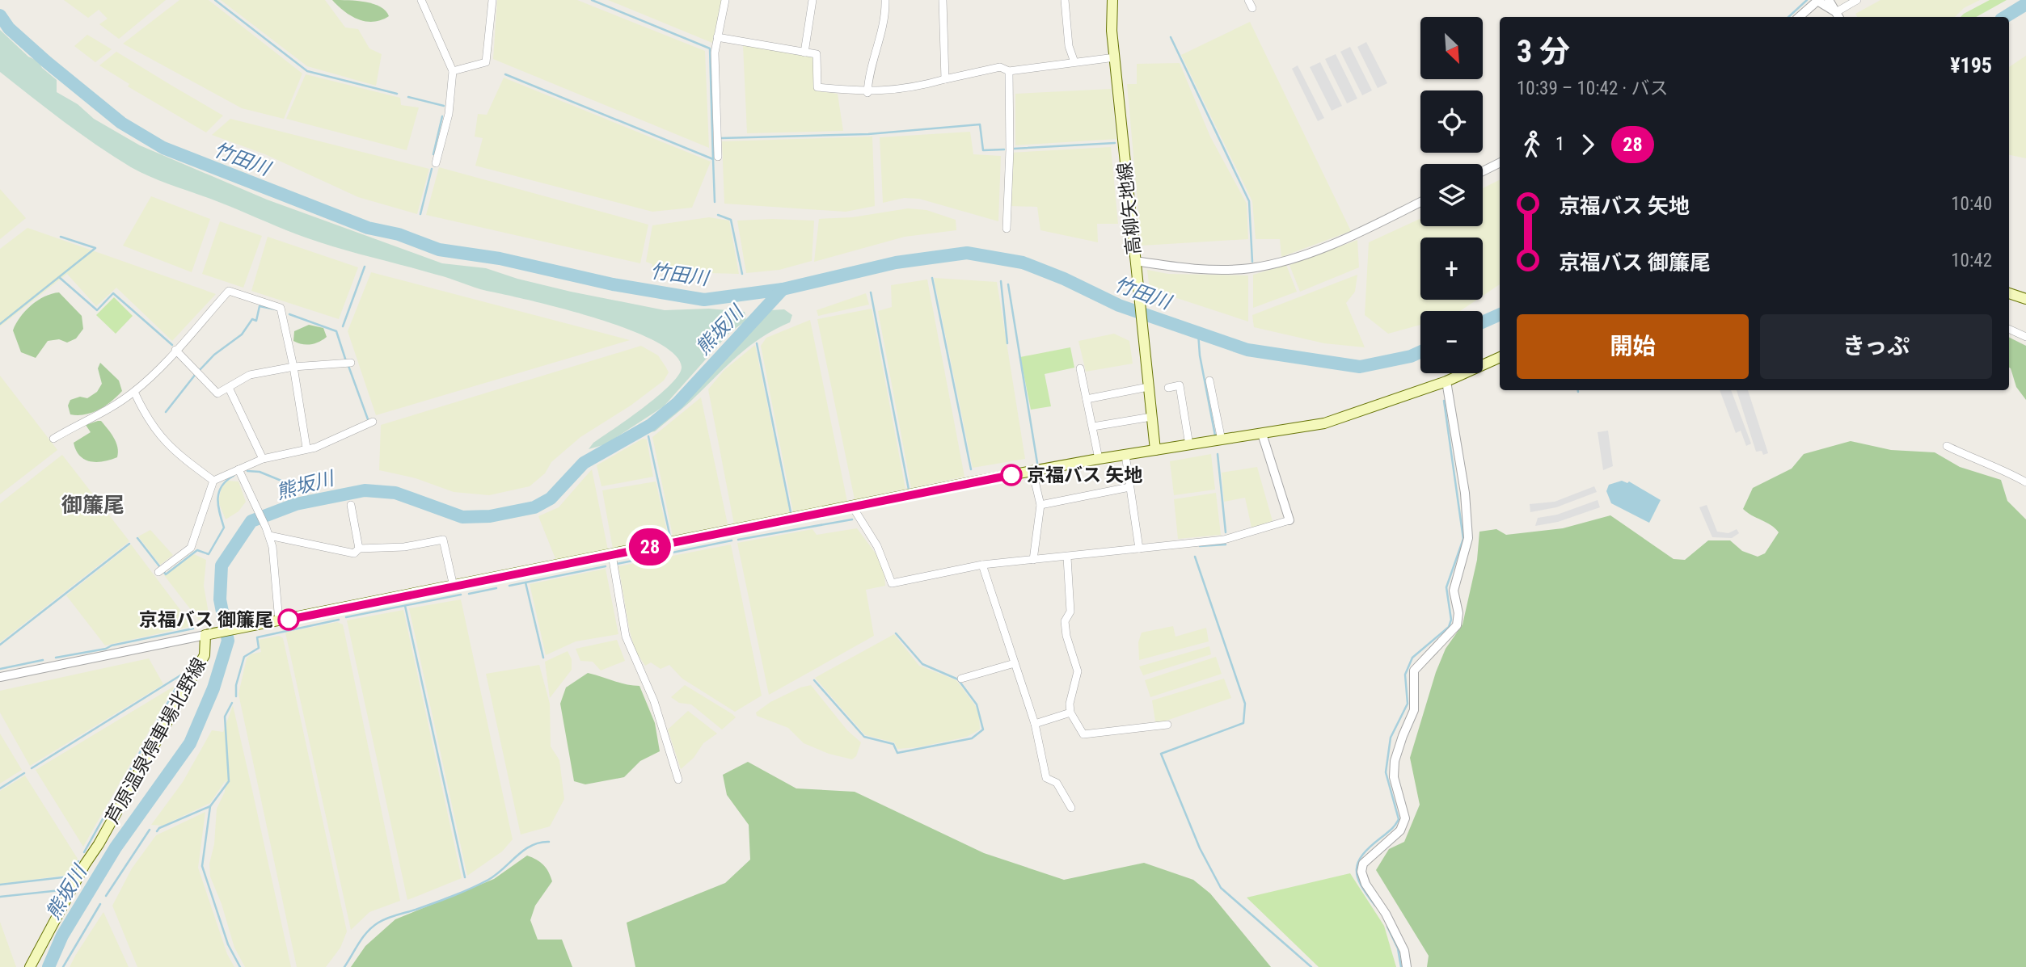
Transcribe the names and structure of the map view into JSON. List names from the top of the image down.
{
  "streets": {
    "main road": ["高柳矢地線", "芦原温泉停車場北野線"]
  },
  "crossings": [
    ["高柳矢地線", "芦原温泉停車場北野線"]
  ],
  "districts": ["御簾尾"],
  "water": ["竹田川", "熊坂川"],
  "places": ["京福バス 矢地", "京福バス 御簾尾"],
  "lines": ["bus line 28"],
  "north": "bottom right",
  "page": {
    "on_map": "28",
    "map_buttons": ["+", "−"],
    "heading": ["3 分", "10:39 – 10:42 · バス", "¥195"],
    "legs": ["1", "28"],
    "list": [
      {
        "name": "京福バス 矢地",
        "value": "10:40"
      },
      {
        "name": "京福バス 御簾尾",
        "value": "10:42"
      }
    ],
    "buttons": ["開始", "きっぷ"]
  }
}
